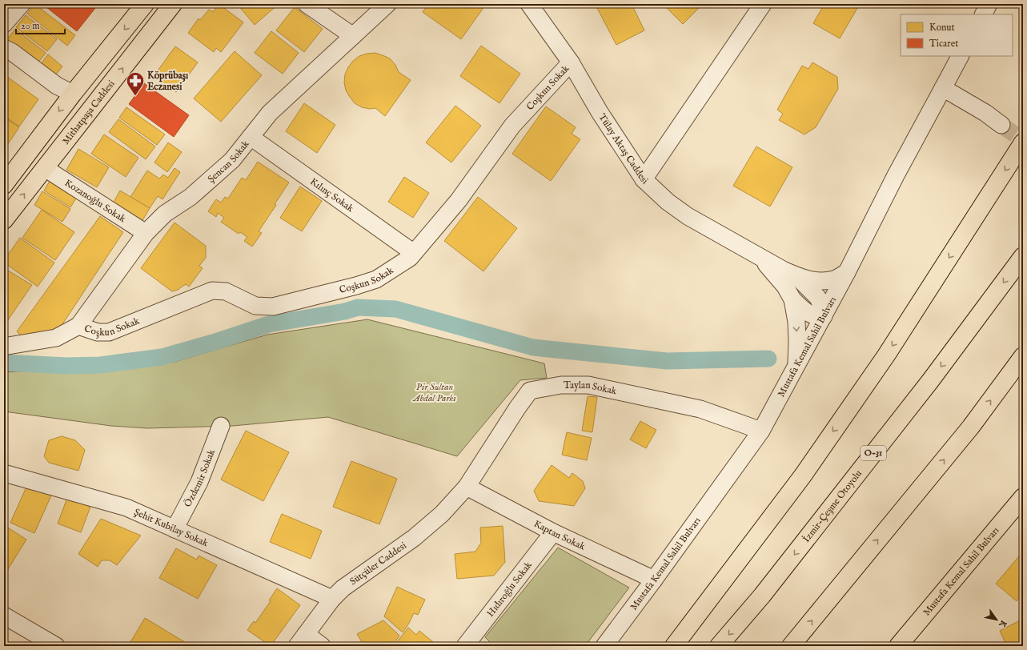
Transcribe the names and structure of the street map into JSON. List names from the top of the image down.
{
  "streets": {
    "main road": [
      "Mithatpaşa Caddesi",
      "Mustafa Kemal Sahil Bulvarı",
      "O-31",
      "İzmir-Çeşme Otoyolu"
    ],
    "street": [
      "Coşkun Sokak",
      "Tülay Aktaş Caddesi",
      "Şencan Sokak",
      "Kılınç Sokak",
      "Kozanoğlu Sokak",
      "Taylan Sokak",
      "Özdemir Sokak",
      "Şehit Kubilay Sokak",
      "Kaptan Sokak",
      "Sütçüler Caddesi",
      "Hıdıroğlu Sokak"
    ]
  },
  "crossings": [
    ["Coşkun Sokak", "Tülay Aktaş Caddesi"],
    ["Coşkun Sokak", "Şencan Sokak"],
    ["Coşkun Sokak", "Kılınç Sokak"],
    ["Mithatpaşa Caddesi", "Kozanoğlu Sokak"],
    ["Tülay Aktaş Caddesi", "Mustafa Kemal Sahil Bulvarı"],
    ["Şencan Sokak", "Kılınç Sokak"],
    ["Şencan Sokak", "Kozanoğlu Sokak"],
    ["Mustafa Kemal Sahil Bulvarı", "Taylan Sokak"],
    ["Mustafa Kemal Sahil Bulvarı", "Kaptan Sokak"],
    ["Taylan Sokak", "Kaptan Sokak"],
    ["Taylan Sokak", "Sütçüler Caddesi"],
    ["Özdemir Sokak", "Şehit Kubilay Sokak"],
    ["Şehit Kubilay Sokak", "Sütçüler Caddesi"],
    ["Kaptan Sokak", "Sütçüler Caddesi"],
    ["Kaptan Sokak", "Hıdıroğlu Sokak"]
  ],
  "parks": ["Pir Sultan Abdal Parkı"],
  "places": {
    "pharmacy": ["Köprübaşı Eczanesi"]
  },
  "legend": ["Konut", "Ticaret"],
  "scale_bar": "20 m",
  "north": "bottom right"
}
